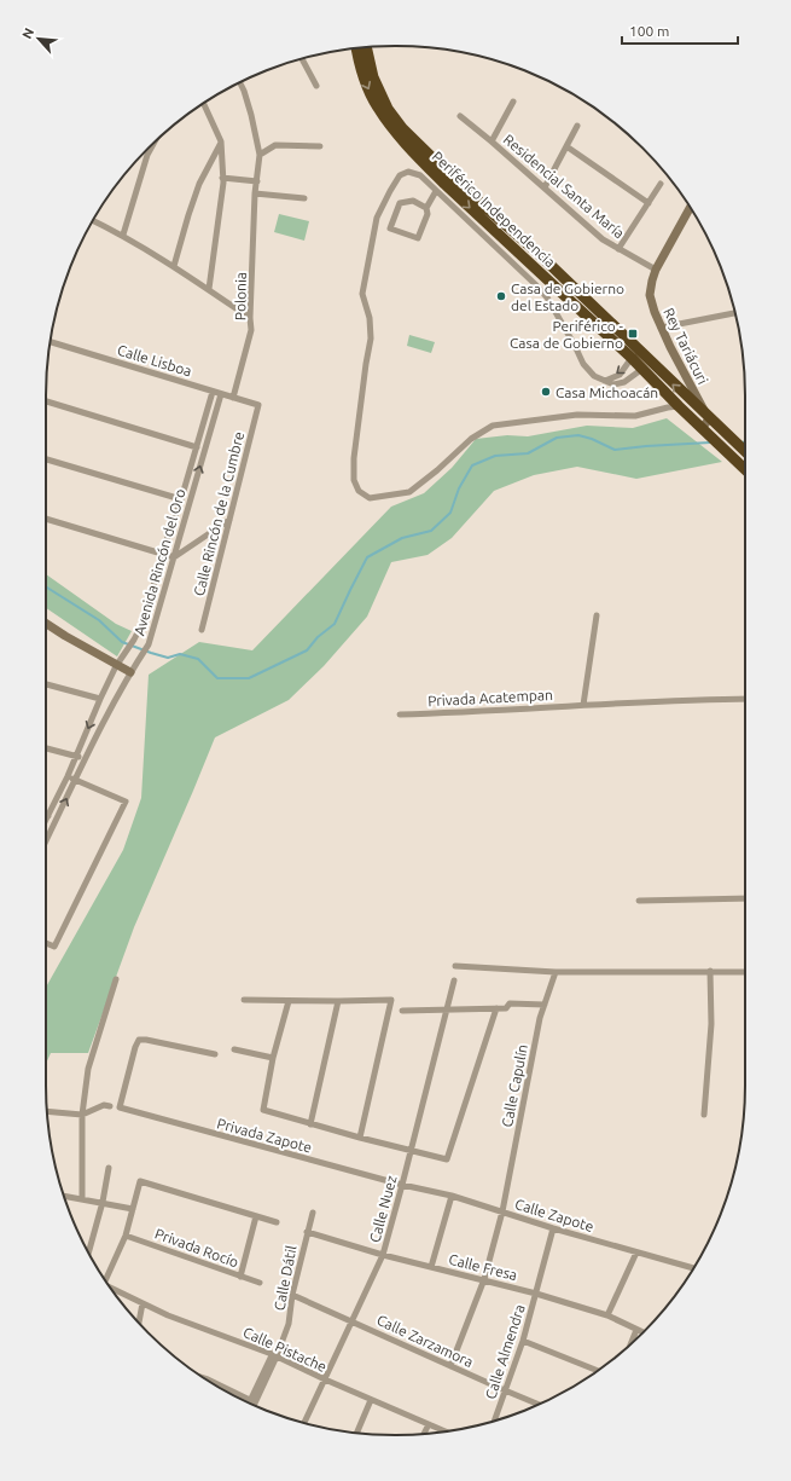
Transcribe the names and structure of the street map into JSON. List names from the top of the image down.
{
  "streets": {
    "highway": ["Periférico Independencia"],
    "street": [
      "Residencial Santa María",
      "Polonia",
      "Rey Tariácuri",
      "Calle Lisboa",
      "Calle Rincón de la Cumbre",
      "Avenida Rincón del Oro",
      "Privada Acatempan",
      "Calle Capulín",
      "Privada Zapote",
      "Calle Nuez",
      "Calle Zapote",
      "Privada Rocío",
      "Calle Fresa",
      "Calle Dátil",
      "Calle Zarzamora",
      "Calle Pistache",
      "Calle Almendra"
    ]
  },
  "crossings": [
    ["Residencial Santa María", "Rey Tariácuri"],
    ["Periférico Independencia", "Rey Tariácuri"],
    ["Polonia", "Calle Lisboa"],
    ["Calle Lisboa", "Calle Rincón de la Cumbre"],
    ["Calle Lisboa", "Avenida Rincón del Oro"],
    ["Calle Capulín", "Calle Zapote"],
    ["Calle Capulín", "Calle Fresa"],
    ["Calle Capulín", "Calle Zarzamora"],
    ["Privada Zapote", "Calle Nuez"],
    ["Privada Zapote", "Calle Zapote"],
    ["Calle Nuez", "Calle Zapote"],
    ["Calle Nuez", "Calle Fresa"],
    ["Calle Nuez", "Calle Zarzamora"],
    ["Calle Nuez", "Calle Pistache"],
    ["Calle Zapote", "Calle Almendra"],
    ["Calle Fresa", "Calle Dátil"],
    ["Calle Fresa", "Calle Almendra"],
    ["Calle Dátil", "Calle Zarzamora"],
    ["Calle Dátil", "Calle Pistache"],
    ["Calle Zarzamora", "Calle Almendra"]
  ],
  "places": {
    "other": ["Casa de Gobierno del Estado", "Casa Michoacán"],
    "transit": ["Periférico - Casa de Gobierno"]
  },
  "scale_bar": "100 m",
  "north": "top left"
}
